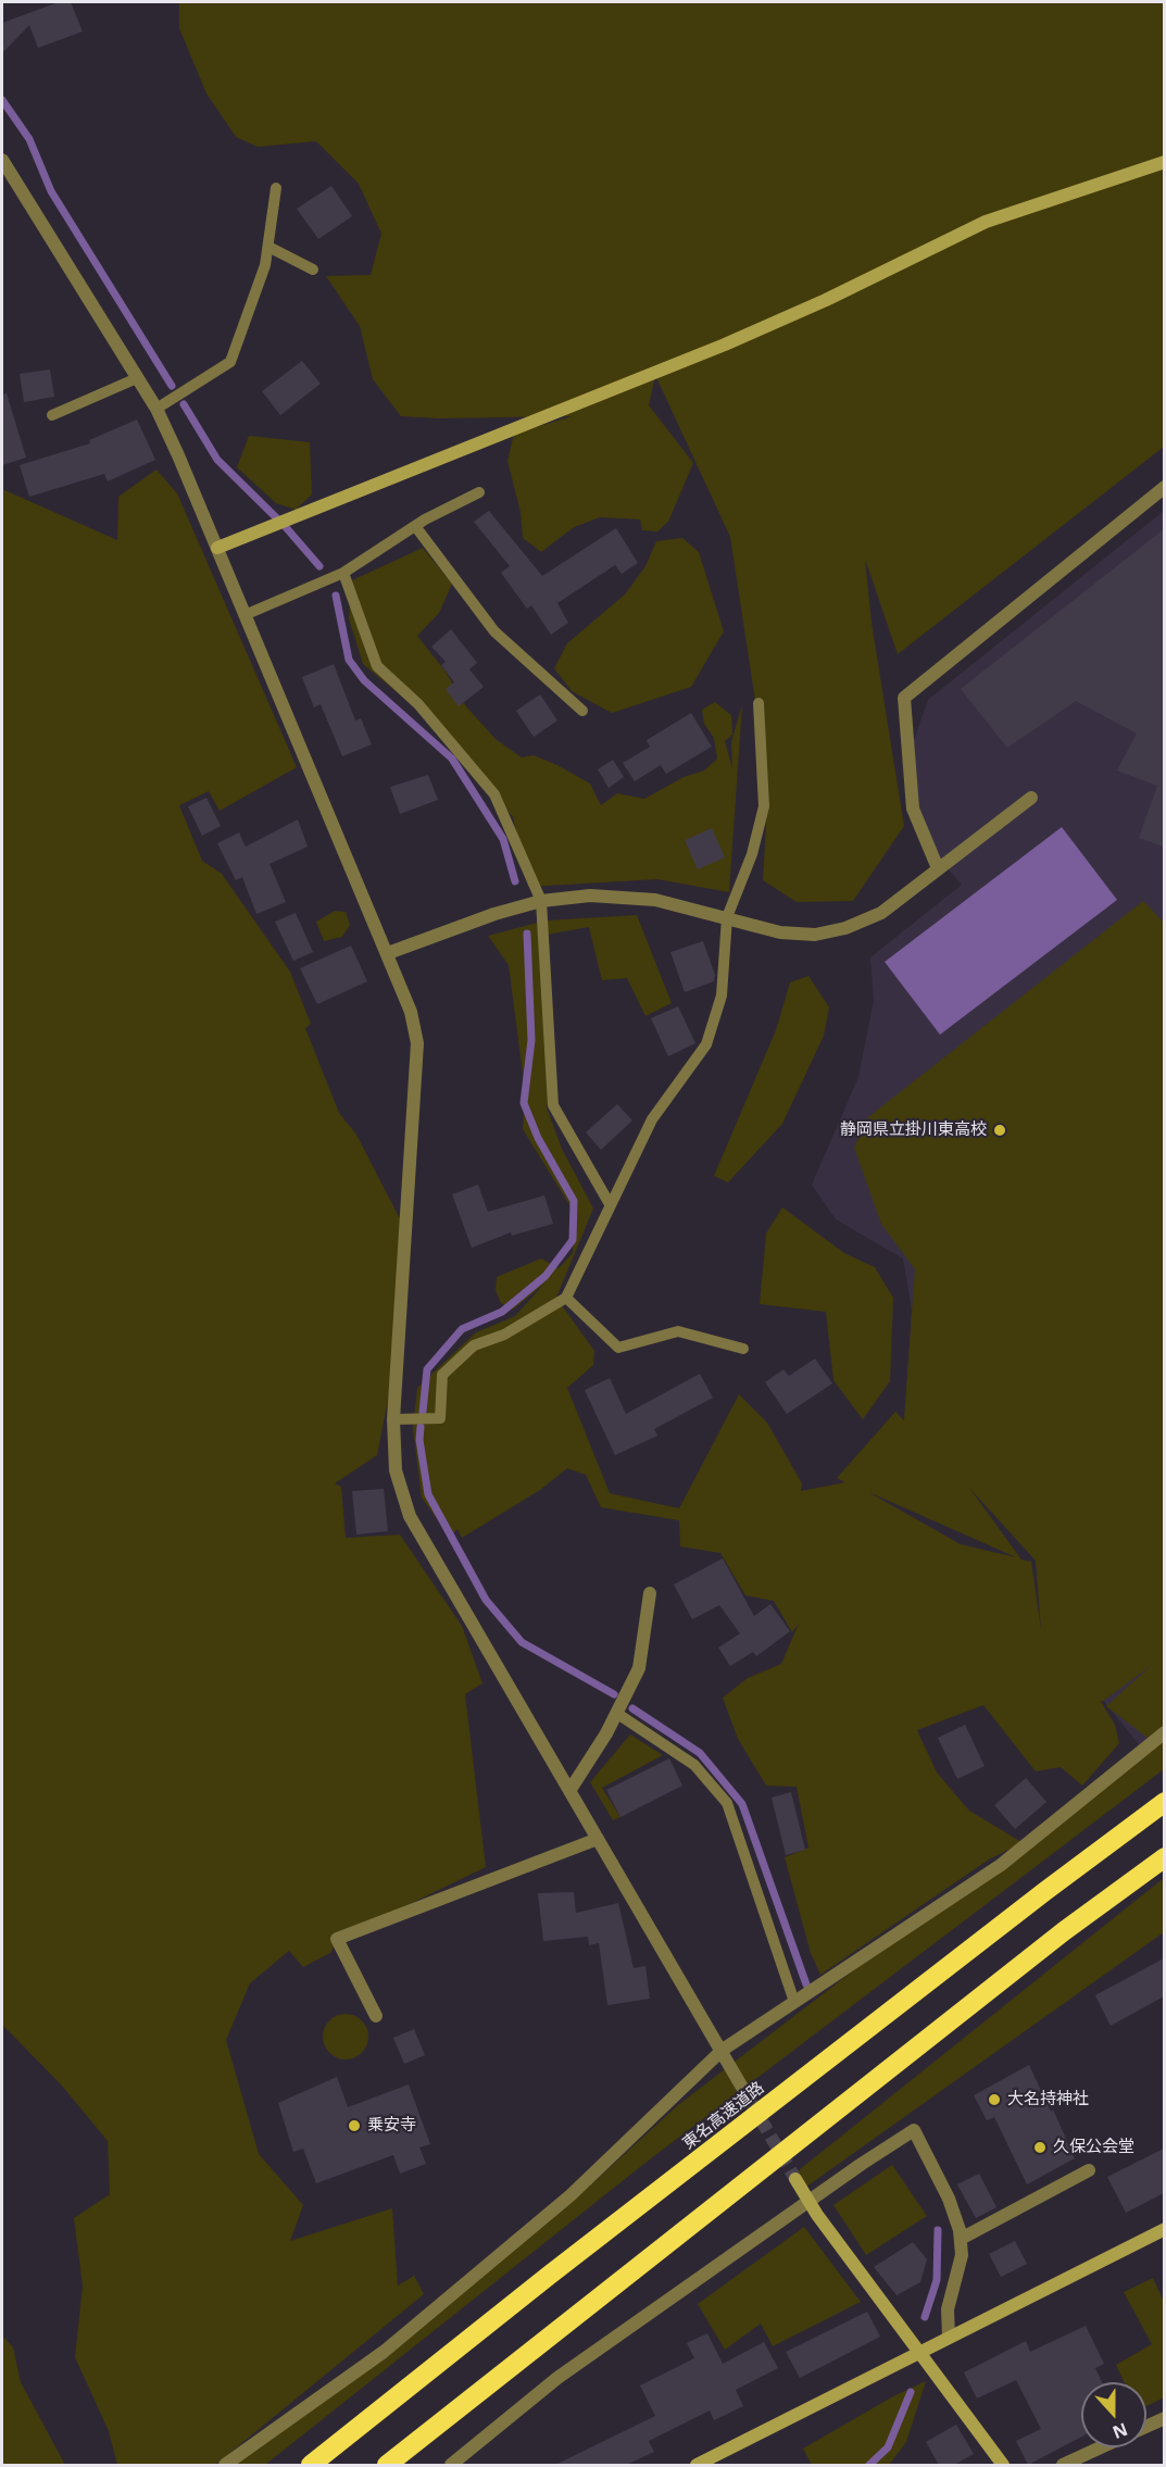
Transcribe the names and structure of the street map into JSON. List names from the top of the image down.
{
  "streets": {
    "highway": ["東名高速道路"]
  },
  "places": [
    "静岡県立掛川東高校",
    "大名持神社",
    "乗安寺",
    "久保公会堂"
  ],
  "north": "bottom"
}
